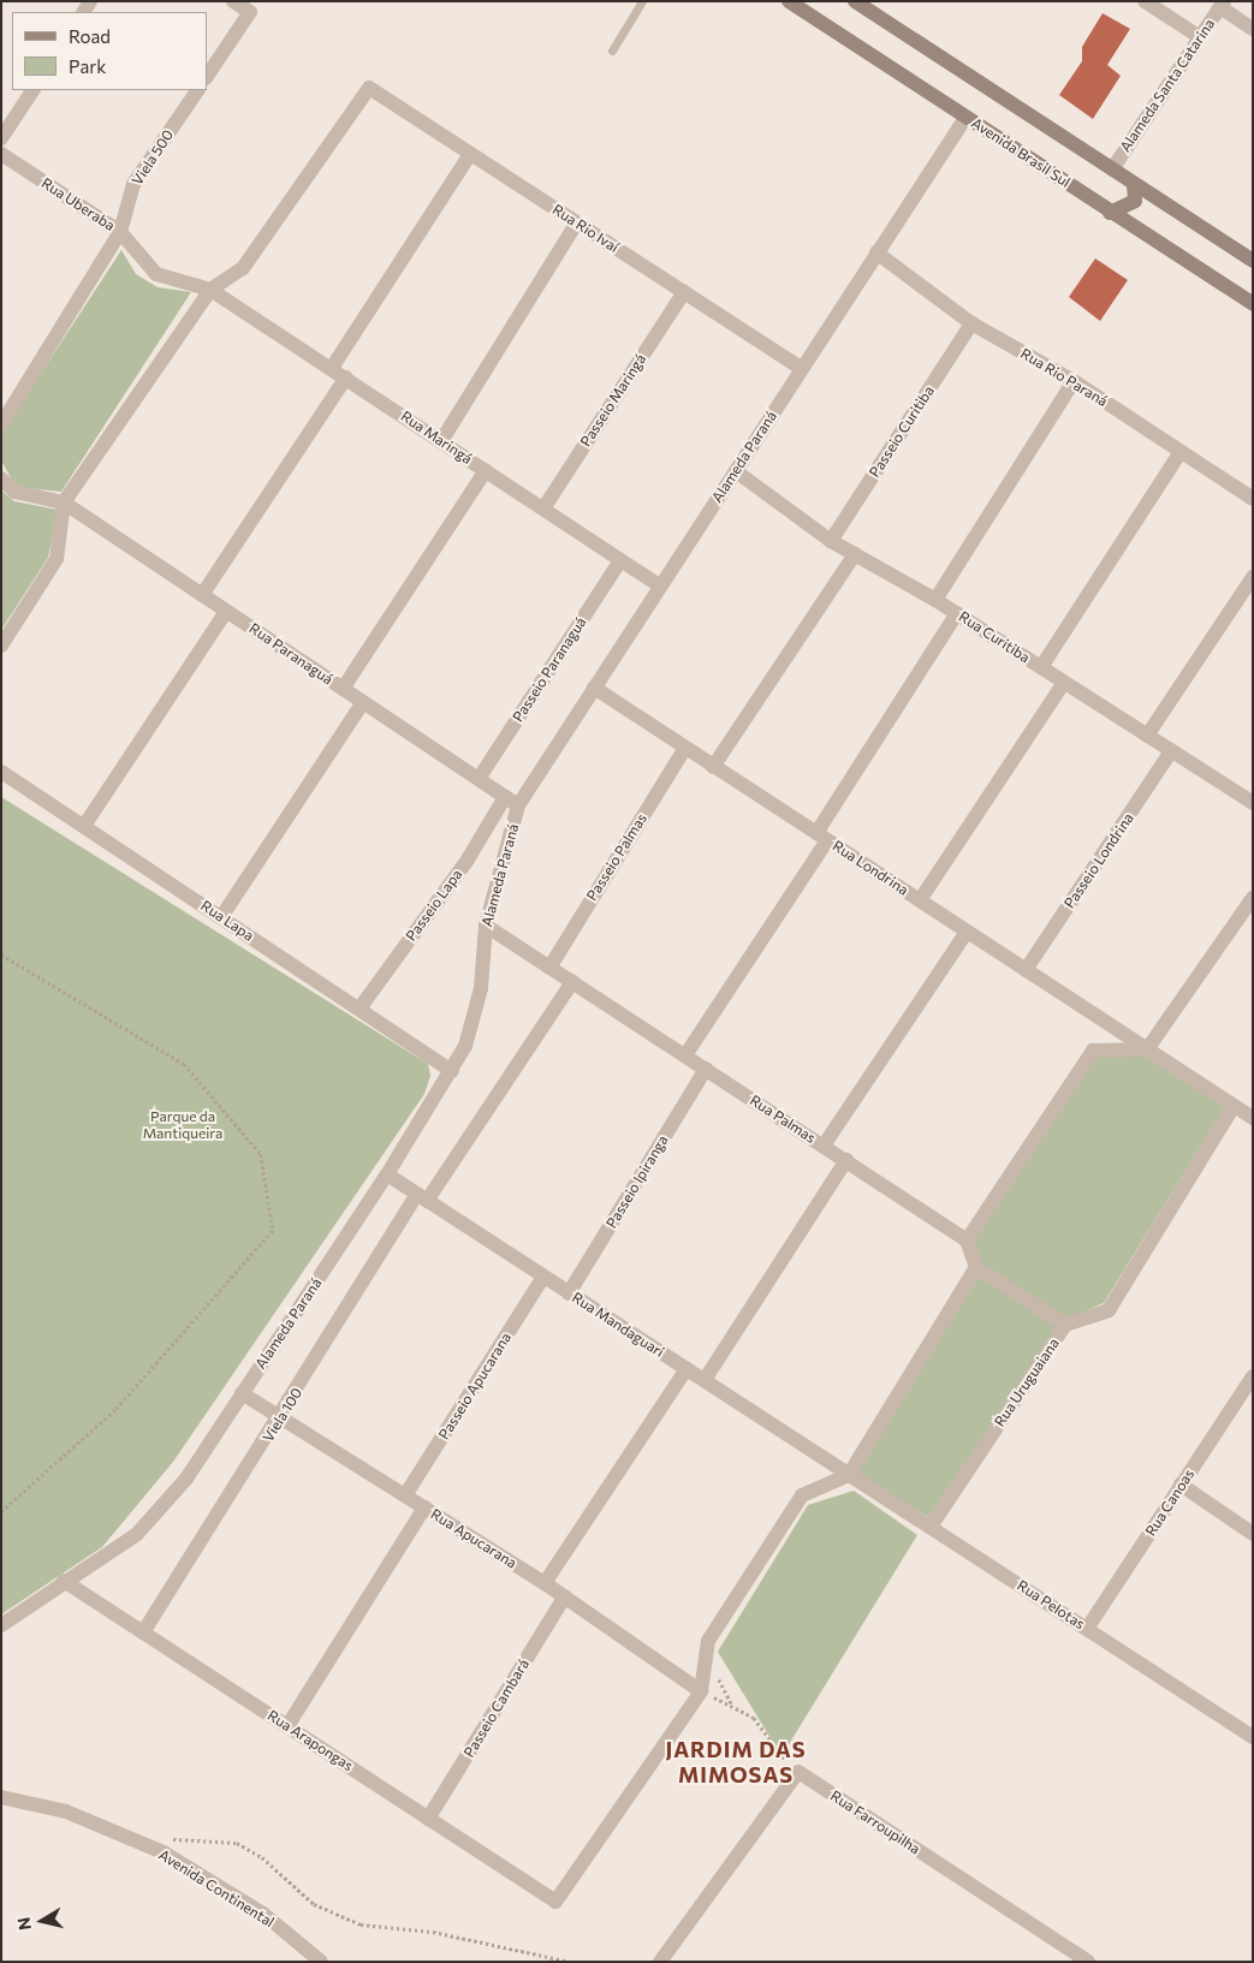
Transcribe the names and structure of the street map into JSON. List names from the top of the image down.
{
  "streets": {
    "main road": ["Avenida Brasil Sul"],
    "street": [
      "Alameda Santa Catarina",
      "Viela 500",
      "Rua Uberaba",
      "Rua Rio Ivaí",
      "Rua Rio Paraná",
      "Passeio Maringá",
      "Passeio Curitiba",
      "Rua Maringá",
      "Alameda Paraná",
      "Rua Curitiba",
      "Rua Paranaguá",
      "Passeio Paranaguá",
      "Passeio Palmas",
      "Passeio Londrina",
      "Rua Londrina",
      "Passeio Lapa",
      "Rua Lapa",
      "Rua Palmas",
      "Passeio Ipiranga",
      "Rua Mandaguari",
      "Rua Uruguaiana",
      "Passeio Apucarana",
      "Viela 100",
      "Rua Canoas",
      "Rua Apucarana",
      "Rua Pelotas",
      "Passeio Cambará",
      "Rua Arapongas",
      "Rua Farroupilha",
      "Avenida Continental"
    ]
  },
  "crossings": [
    ["Avenida Brasil Sul", "Alameda Paraná"],
    ["Viela 500", "Rua Uberaba"],
    ["Rua Uberaba", "Rua Rio Ivaí"],
    ["Rua Uberaba", "Rua Maringá"],
    ["Rua Rio Ivaí", "Passeio Maringá"],
    ["Rua Rio Ivaí", "Rua Maringá"],
    ["Rua Rio Ivaí", "Alameda Paraná"],
    ["Rua Rio Paraná", "Passeio Curitiba"],
    ["Rua Rio Paraná", "Alameda Paraná"],
    ["Passeio Maringá", "Rua Maringá"],
    ["Passeio Curitiba", "Rua Curitiba"],
    ["Rua Maringá", "Alameda Paraná"],
    ["Rua Maringá", "Passeio Paranaguá"],
    ["Alameda Paraná", "Rua Curitiba"],
    ["Alameda Paraná", "Rua Paranaguá"],
    ["Alameda Paraná", "Rua Londrina"],
    ["Alameda Paraná", "Rua Lapa"],
    ["Alameda Paraná", "Rua Palmas"],
    ["Alameda Paraná", "Rua Mandaguari"],
    ["Alameda Paraná", "Rua Apucarana"],
    ["Alameda Paraná", "Rua Arapongas"],
    ["Rua Curitiba", "Passeio Londrina"],
    ["Rua Paranaguá", "Passeio Paranaguá"],
    ["Rua Paranaguá", "Passeio Lapa"],
    ["Passeio Palmas", "Rua Londrina"],
    ["Passeio Palmas", "Rua Palmas"],
    ["Passeio Londrina", "Rua Londrina"],
    ["Rua Londrina", "Rua Uruguaiana"],
    ["Passeio Lapa", "Rua Lapa"],
    ["Rua Palmas", "Passeio Ipiranga"],
    ["Passeio Ipiranga", "Rua Mandaguari"],
    ["Rua Mandaguari", "Passeio Apucarana"],
    ["Rua Mandaguari", "Viela 100"],
    ["Rua Mandaguari", "Rua Pelotas"],
    ["Rua Uruguaiana", "Rua Pelotas"],
    ["Passeio Apucarana", "Rua Apucarana"],
    ["Viela 100", "Rua Apucarana"],
    ["Viela 100", "Rua Arapongas"],
    ["Rua Canoas", "Rua Pelotas"],
    ["Rua Apucarana", "Passeio Cambará"],
    ["Rua Apucarana", "Rua Arapongas"],
    ["Passeio Cambará", "Rua Arapongas"]
  ],
  "districts": ["JARDIM DAS MIMOSAS"],
  "parks": ["Parque da Mantiqueira"],
  "legend": ["Road", "Park"],
  "north": "left"
}
